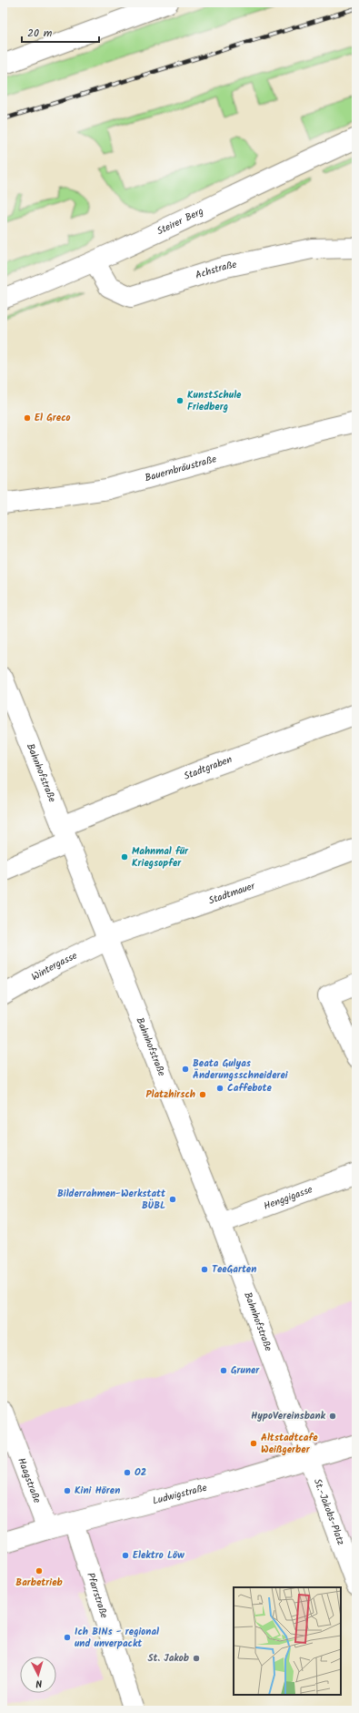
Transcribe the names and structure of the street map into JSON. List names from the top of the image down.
{
  "streets": {
    "street": [
      "Steirer Berg",
      "Achstraße",
      "Bauernbräustraße",
      "Stadtgraben",
      "Bahnhofstraße",
      "Stadtmauer",
      "Wintergasse",
      "Henggigasse",
      "Haagstraße",
      "Ludwigstraße",
      "St.-Jakobs-Platz",
      "Pfarrstraße"
    ]
  },
  "crossings": [
    ["Steirer Berg", "Achstraße"],
    ["Stadtgraben", "Bahnhofstraße"],
    ["Bahnhofstraße", "Stadtmauer"],
    ["Bahnhofstraße", "Wintergasse"],
    ["Bahnhofstraße", "Henggigasse"],
    ["Bahnhofstraße", "Ludwigstraße"],
    ["Bahnhofstraße", "St.-Jakobs-Platz"],
    ["Stadtmauer", "Wintergasse"],
    ["Haagstraße", "Ludwigstraße"],
    ["Ludwigstraße", "St.-Jakobs-Platz"],
    ["Ludwigstraße", "Pfarrstraße"]
  ],
  "places": [
    "KunstSchule Friedberg",
    "El Greco",
    "Mahnmal für Kriegsopfer",
    "Beata Gulyas Änderungsschneiderei",
    "Caffebote",
    "Platzhirsch",
    "Bilderrahmen-Werkstatt BÜBL",
    "TeeGarten",
    "Gruner",
    "HypoVereinsbank",
    "Altstadtcafe Weißgerber",
    "O2",
    "Kini Hören",
    "Elektro Löw",
    "Barbetrieb",
    "Ich BINs - regional und unverpackt",
    "St. Jakob"
  ],
  "scale_bar": "20 m",
  "north": "bottom"
}
